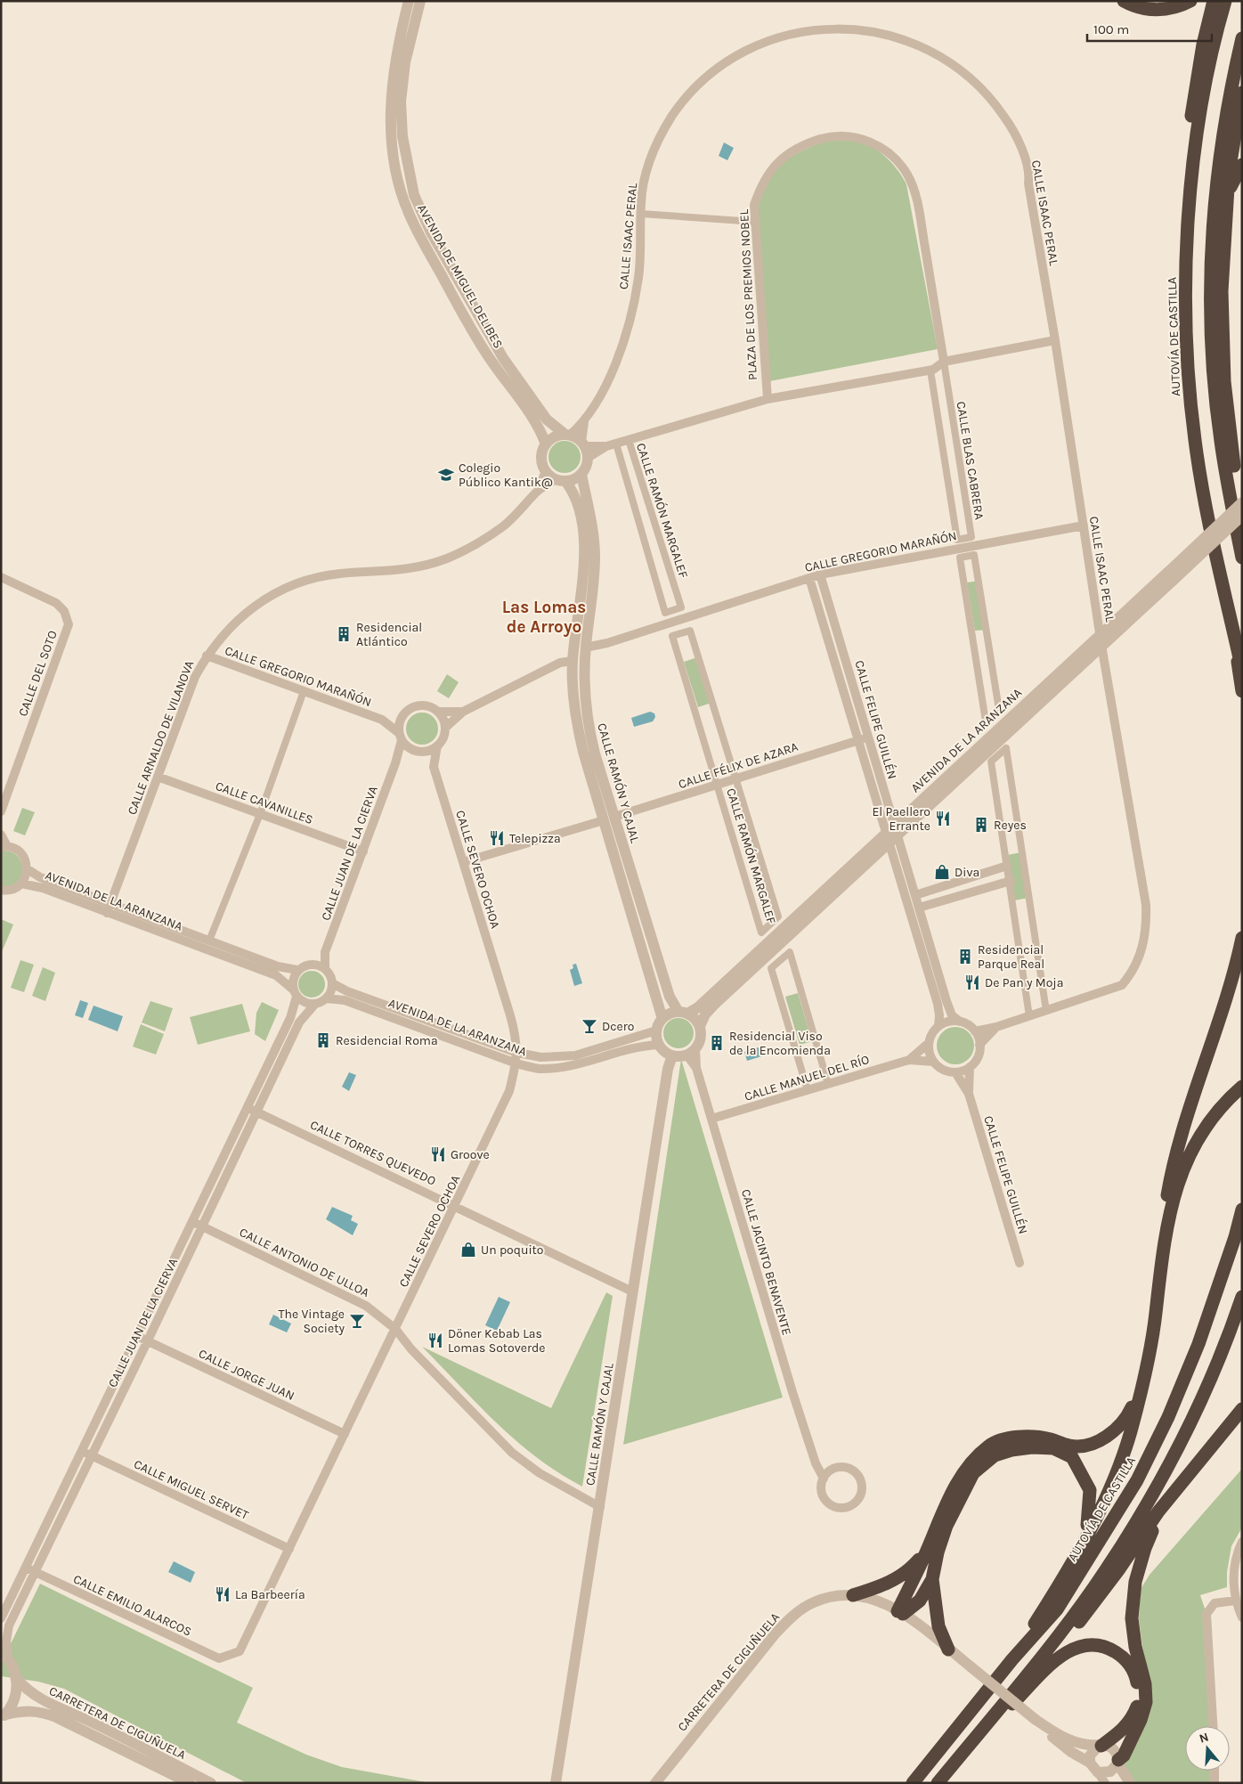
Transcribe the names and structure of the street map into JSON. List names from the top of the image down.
{
  "streets": {
    "highway": ["AUTOVÍA DE CASTILLA"],
    "street": [
      "CALLE ISAAC PERAL",
      "AVENIDA DE MIGUEL DELIBES",
      "PLAZA DE LOS PREMIOS NOBEL",
      "CALLE BLAS CABRERA",
      "CALLE RAMÓN MARGALEF",
      "CALLE GREGORIO MARAÑÓN",
      "CALLE DEL SOTO",
      "CALLE FELIPE GUILLÉN",
      "CALLE ARNALDO DE VILANOVA",
      "AVENIDA DE LA ARANZANA",
      "CALLE FÉLIX DE AZARA",
      "CALLE RAMÓN Y CAJAL",
      "CALLE CAVANILLES",
      "CALLE JUAN DE LA CIERVA",
      "CALLE SEVERO OCHOA",
      "CALLE MANUEL DEL RÍO",
      "CALLE TORRES QUEVEDO",
      "CALLE ANTONIO DE ULLOA",
      "CALLE JACINTO BENAVENTE",
      "CALLE JORGE JUAN",
      "CALLE MIGUEL SERVET",
      "CALLE EMILIO ALARCOS",
      "CARRETERA DE CIGUÑUELA"
    ]
  },
  "crossings": [
    ["CALLE ISAAC PERAL", "AVENIDA DE MIGUEL DELIBES"],
    ["CALLE ISAAC PERAL", "CALLE GREGORIO MARAÑÓN"],
    ["CALLE ISAAC PERAL", "CALLE ARNALDO DE VILANOVA"],
    ["CALLE ISAAC PERAL", "AVENIDA DE LA ARANZANA"],
    ["CALLE ISAAC PERAL", "CALLE RAMÓN Y CAJAL"],
    ["AVENIDA DE MIGUEL DELIBES", "CALLE ARNALDO DE VILANOVA"],
    ["AVENIDA DE MIGUEL DELIBES", "CALLE RAMÓN Y CAJAL"],
    ["PLAZA DE LOS PREMIOS NOBEL", "CALLE BLAS CABRERA"],
    ["CALLE RAMÓN MARGALEF", "CALLE GREGORIO MARAÑÓN"],
    ["CALLE RAMÓN MARGALEF", "AVENIDA DE LA ARANZANA"],
    ["CALLE RAMÓN MARGALEF", "CALLE FÉLIX DE AZARA"],
    ["CALLE GREGORIO MARAÑÓN", "CALLE FELIPE GUILLÉN"],
    ["CALLE GREGORIO MARAÑÓN", "CALLE ARNALDO DE VILANOVA"],
    ["CALLE GREGORIO MARAÑÓN", "CALLE RAMÓN Y CAJAL"],
    ["CALLE GREGORIO MARAÑÓN", "CALLE JUAN DE LA CIERVA"],
    ["CALLE GREGORIO MARAÑÓN", "CALLE SEVERO OCHOA"],
    ["CALLE FELIPE GUILLÉN", "AVENIDA DE LA ARANZANA"],
    ["CALLE FELIPE GUILLÉN", "CALLE FÉLIX DE AZARA"],
    ["CALLE FELIPE GUILLÉN", "CALLE MANUEL DEL RÍO"],
    ["CALLE ARNALDO DE VILANOVA", "AVENIDA DE LA ARANZANA"],
    ["CALLE ARNALDO DE VILANOVA", "CALLE RAMÓN Y CAJAL"],
    ["CALLE ARNALDO DE VILANOVA", "CALLE CAVANILLES"],
    ["AVENIDA DE LA ARANZANA", "CALLE RAMÓN Y CAJAL"],
    ["AVENIDA DE LA ARANZANA", "CALLE JUAN DE LA CIERVA"],
    ["AVENIDA DE LA ARANZANA", "CALLE SEVERO OCHOA"],
    ["AVENIDA DE LA ARANZANA", "CALLE JACINTO BENAVENTE"],
    ["CALLE FÉLIX DE AZARA", "CALLE RAMÓN Y CAJAL"],
    ["CALLE FÉLIX DE AZARA", "CALLE SEVERO OCHOA"],
    ["CALLE RAMÓN Y CAJAL", "CALLE TORRES QUEVEDO"],
    ["CALLE RAMÓN Y CAJAL", "CALLE ANTONIO DE ULLOA"],
    ["CALLE RAMÓN Y CAJAL", "CALLE JACINTO BENAVENTE"],
    ["CALLE CAVANILLES", "CALLE JUAN DE LA CIERVA"],
    ["CALLE JUAN DE LA CIERVA", "CALLE SEVERO OCHOA"],
    ["CALLE JUAN DE LA CIERVA", "CALLE TORRES QUEVEDO"],
    ["CALLE JUAN DE LA CIERVA", "CALLE ANTONIO DE ULLOA"],
    ["CALLE JUAN DE LA CIERVA", "CALLE JORGE JUAN"],
    ["CALLE JUAN DE LA CIERVA", "CALLE MIGUEL SERVET"],
    ["CALLE JUAN DE LA CIERVA", "CALLE EMILIO ALARCOS"],
    ["CALLE SEVERO OCHOA", "CALLE TORRES QUEVEDO"],
    ["CALLE SEVERO OCHOA", "CALLE ANTONIO DE ULLOA"],
    ["CALLE SEVERO OCHOA", "CALLE JORGE JUAN"],
    ["CALLE SEVERO OCHOA", "CALLE MIGUEL SERVET"],
    ["CALLE SEVERO OCHOA", "CALLE EMILIO ALARCOS"],
    ["CALLE MANUEL DEL RÍO", "CALLE JACINTO BENAVENTE"]
  ],
  "districts": ["Las Lomas de Arroyo"],
  "places": {
    "school or university": ["Colegio Público Kantik@"],
    "building": [
      "Residencial Atlántico",
      "Reyes",
      "Residencial Parque Real",
      "Residencial Roma",
      "Residencial Viso de la Encomienda"
    ],
    "restaurant": [
      "El Paellero Errante",
      "Telepizza",
      "De Pan y Moja",
      "Groove",
      "Döner Kebab Las Lomas Sotoverde",
      "La Barbeería"
    ],
    "shop": ["Diva", "Un poquito"],
    "bar": ["Dcero", "The Vintage Society"]
  },
  "scale_bar": "100 m",
  "north": "top"
}
